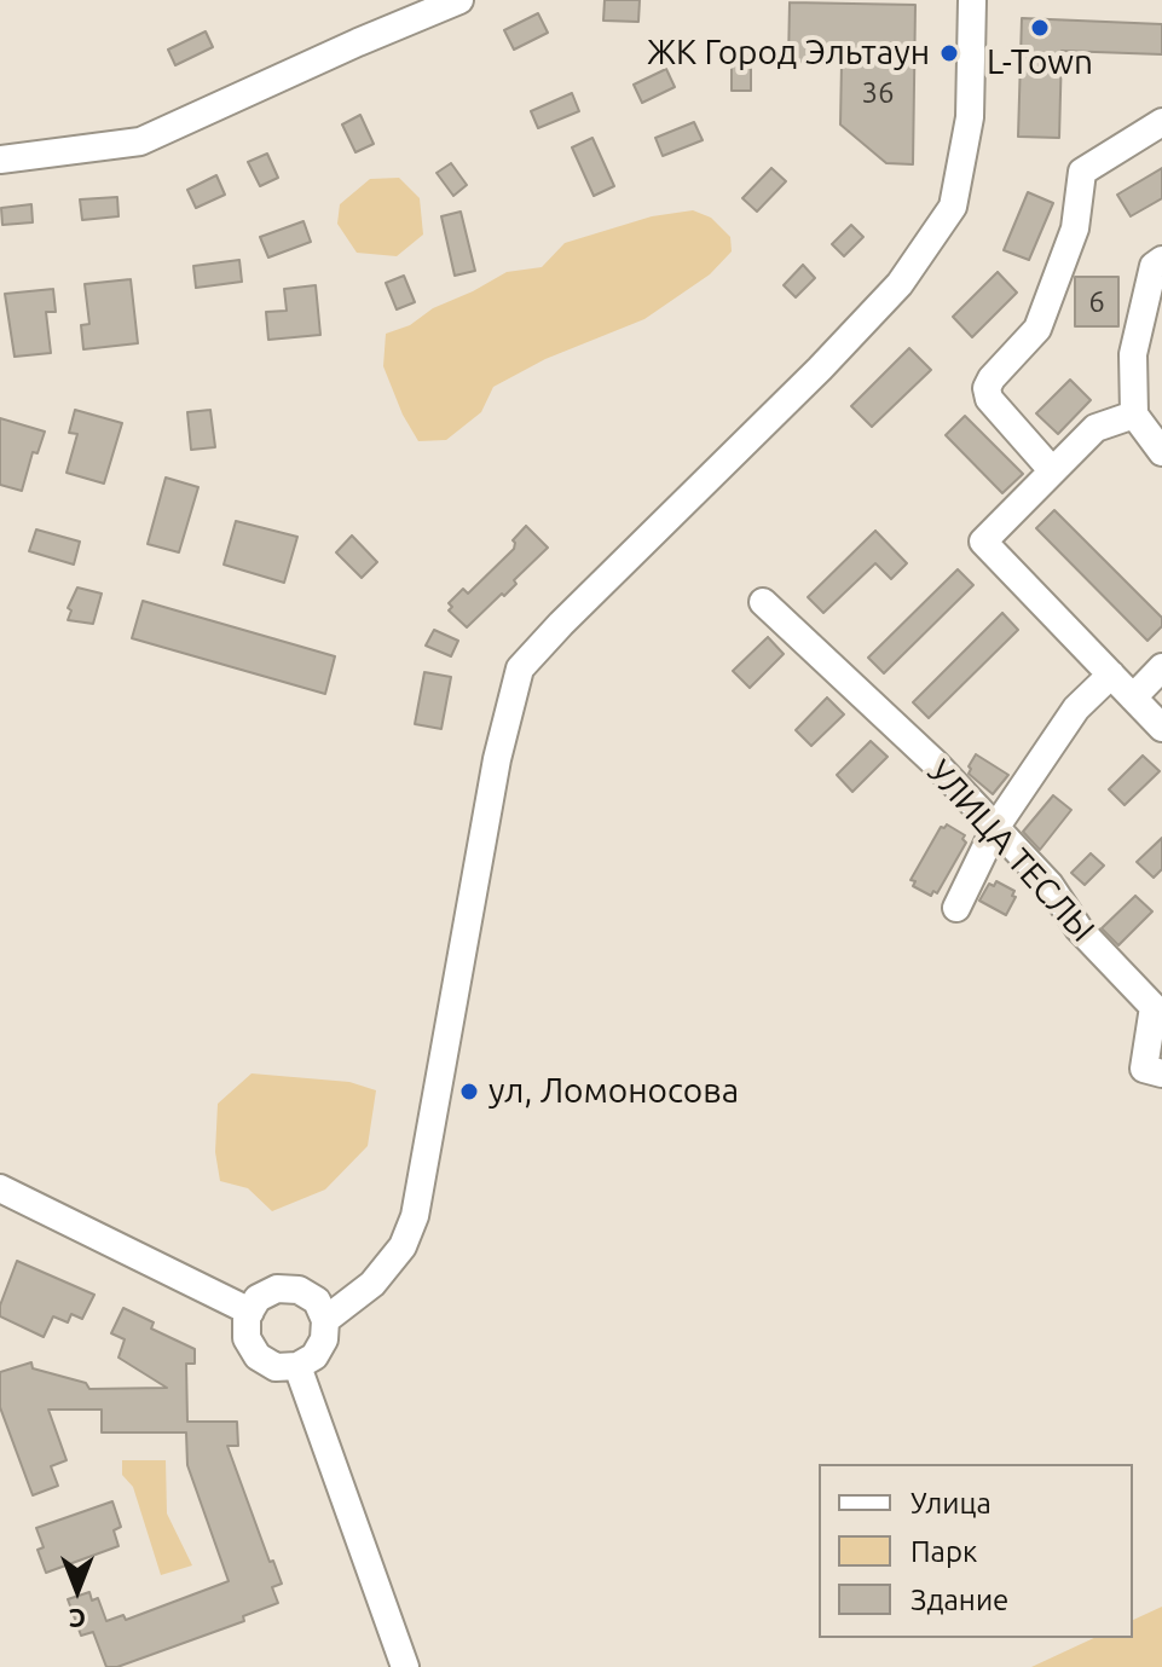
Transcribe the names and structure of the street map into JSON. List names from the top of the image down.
{
  "streets": {
    "street": ["УЛИЦА ТЕСЛЫ"]
  },
  "places": ["L-Town", "ЖК Город Эльтаун", "ул, Ломоносова"],
  "house_numbers": ["36", "6"],
  "legend": ["Улица", "Парк", "Здание"],
  "north": "bottom"
}
